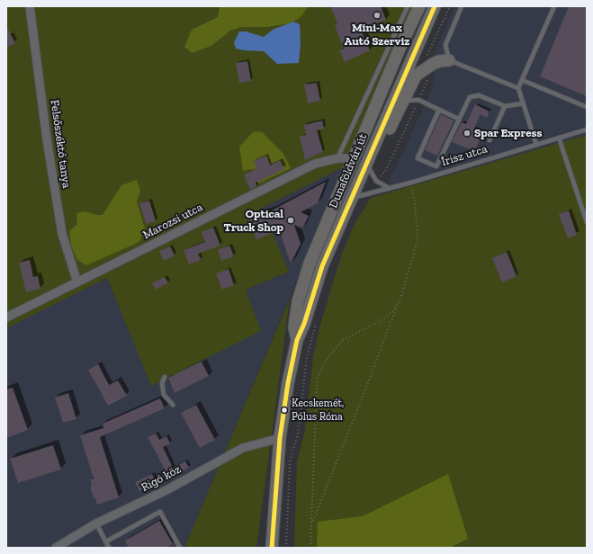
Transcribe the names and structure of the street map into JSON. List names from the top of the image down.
{
  "streets": {
    "main road": ["Dunaföldvári út"],
    "street": ["Felsőszéktó tanya", "Marozsi utca", "Rigó köz"],
    "lane": ["Írisz utca"]
  },
  "crossings": [
    ["Felsőszéktó tanya", "Marozsi utca"],
    ["Írisz utca", "Dunaföldvári út"],
    ["Dunaföldvári út", "Marozsi utca"],
    ["Dunaföldvári út", "Rigó köz"]
  ],
  "places": [
    "Mini-Max Autó Szerviz",
    "Spar Express",
    "Optical Truck Shop",
    "Kecskemét, Pólus Róna"
  ]
}
